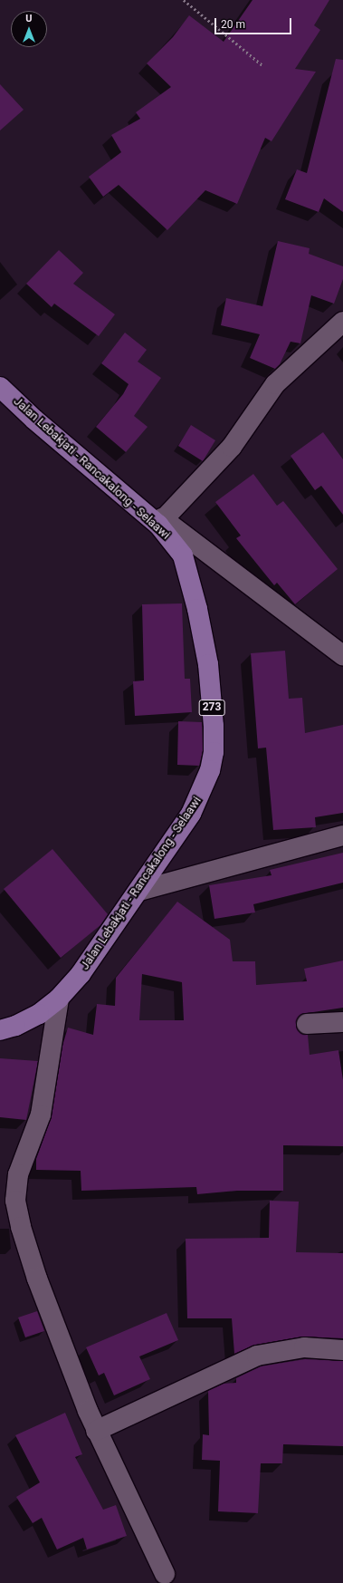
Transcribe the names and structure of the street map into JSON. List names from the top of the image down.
{
  "streets": {
    "main road": ["Jalan Lebakjati - Rancakalong - Selaawi", "273"]
  },
  "scale_bar": "20 m",
  "north": "top"
}
